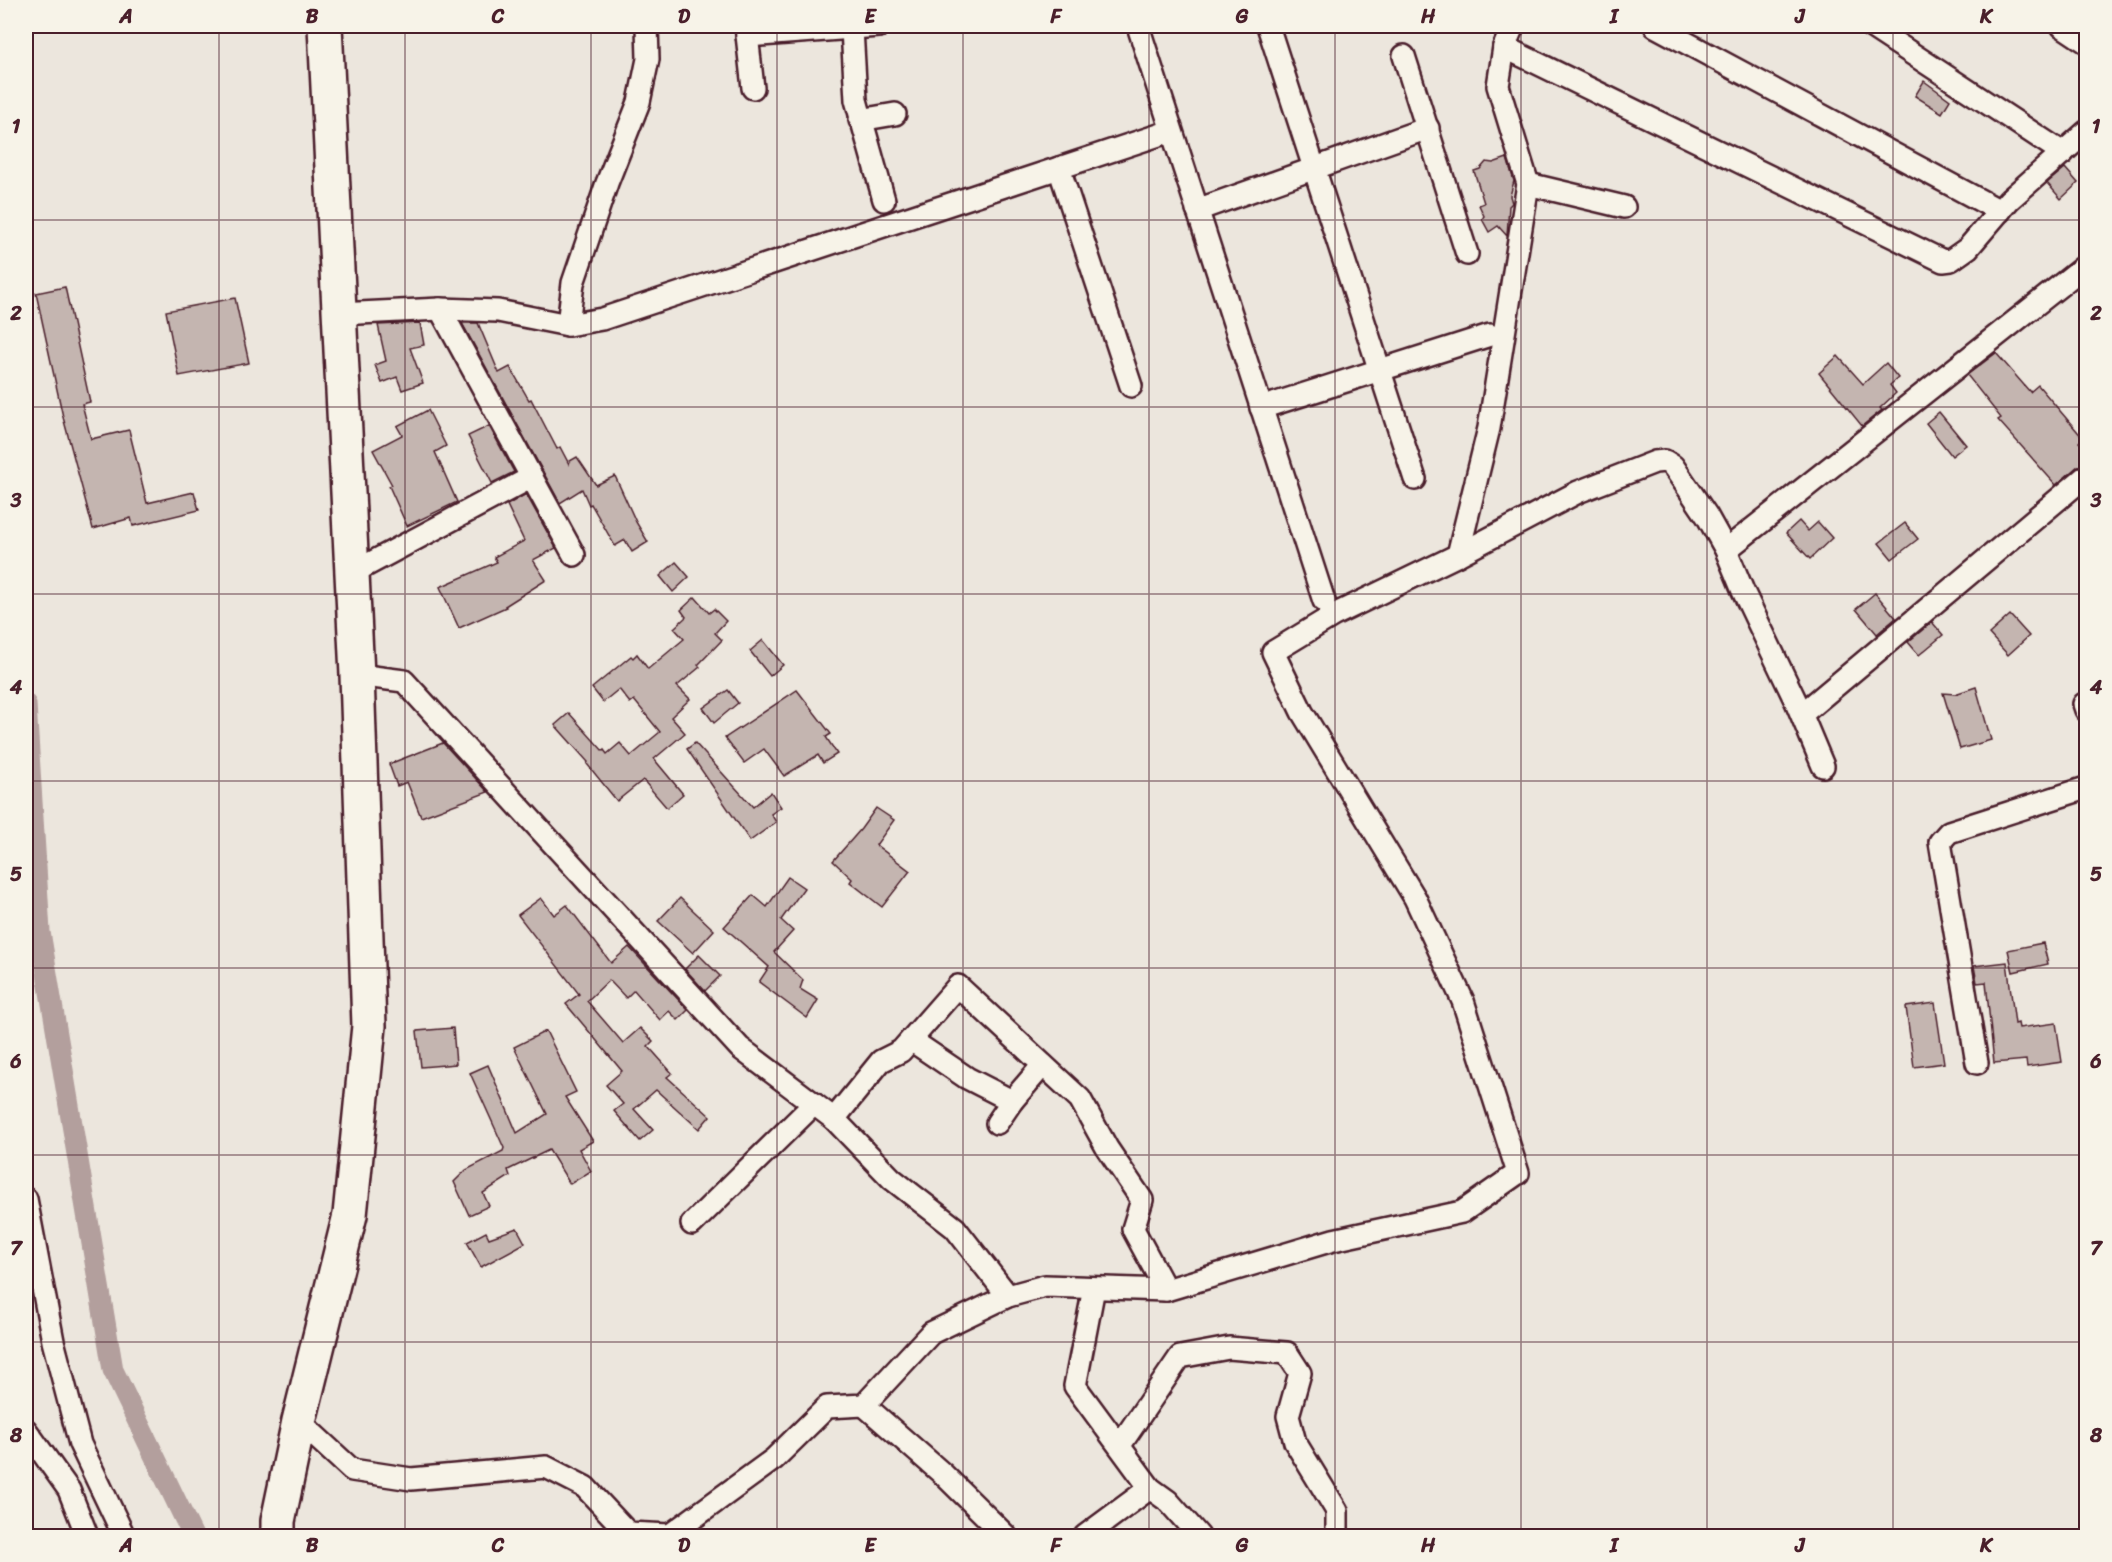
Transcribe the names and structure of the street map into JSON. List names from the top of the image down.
{
  "grid": {
    "columns": [
      "A",
      "B",
      "C",
      "D",
      "E",
      "F",
      "G",
      "H",
      "I",
      "J",
      "K"
    ],
    "rows": [
      "1",
      "2",
      "3",
      "4",
      "5",
      "6",
      "7",
      "8"
    ]
  }
}
